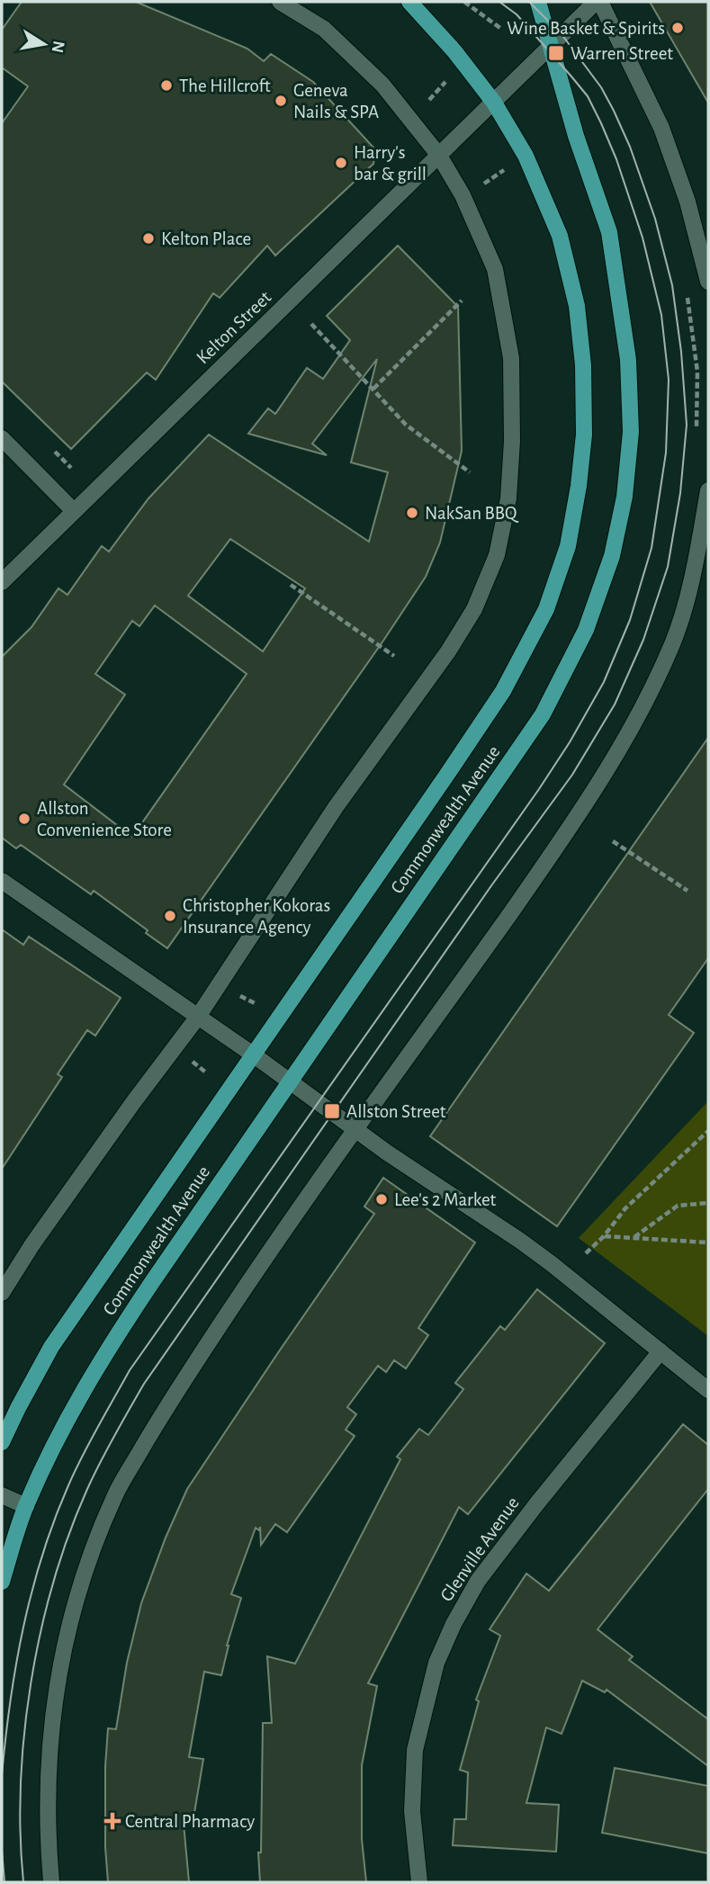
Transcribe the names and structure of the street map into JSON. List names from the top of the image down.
{
  "streets": {
    "main road": ["Commonwealth Avenue"],
    "street": ["Kelton Street", "Glenville Avenue"]
  },
  "crossings": [
    ["Kelton Street", "Commonwealth Avenue"]
  ],
  "places": {
    "other": [
      "Wine Basket & Spirits",
      "The Hillcroft",
      "Geneva Nails & SPA",
      "Harry's bar & grill",
      "Kelton Place",
      "NakSan BBQ",
      "Allston Convenience Store",
      "Christopher Kokoras Insurance Agency",
      "Lee's 2 Market"
    ],
    "transit": ["Warren Street", "Allston Street"],
    "health": ["Central Pharmacy"]
  },
  "north": "right"
}
